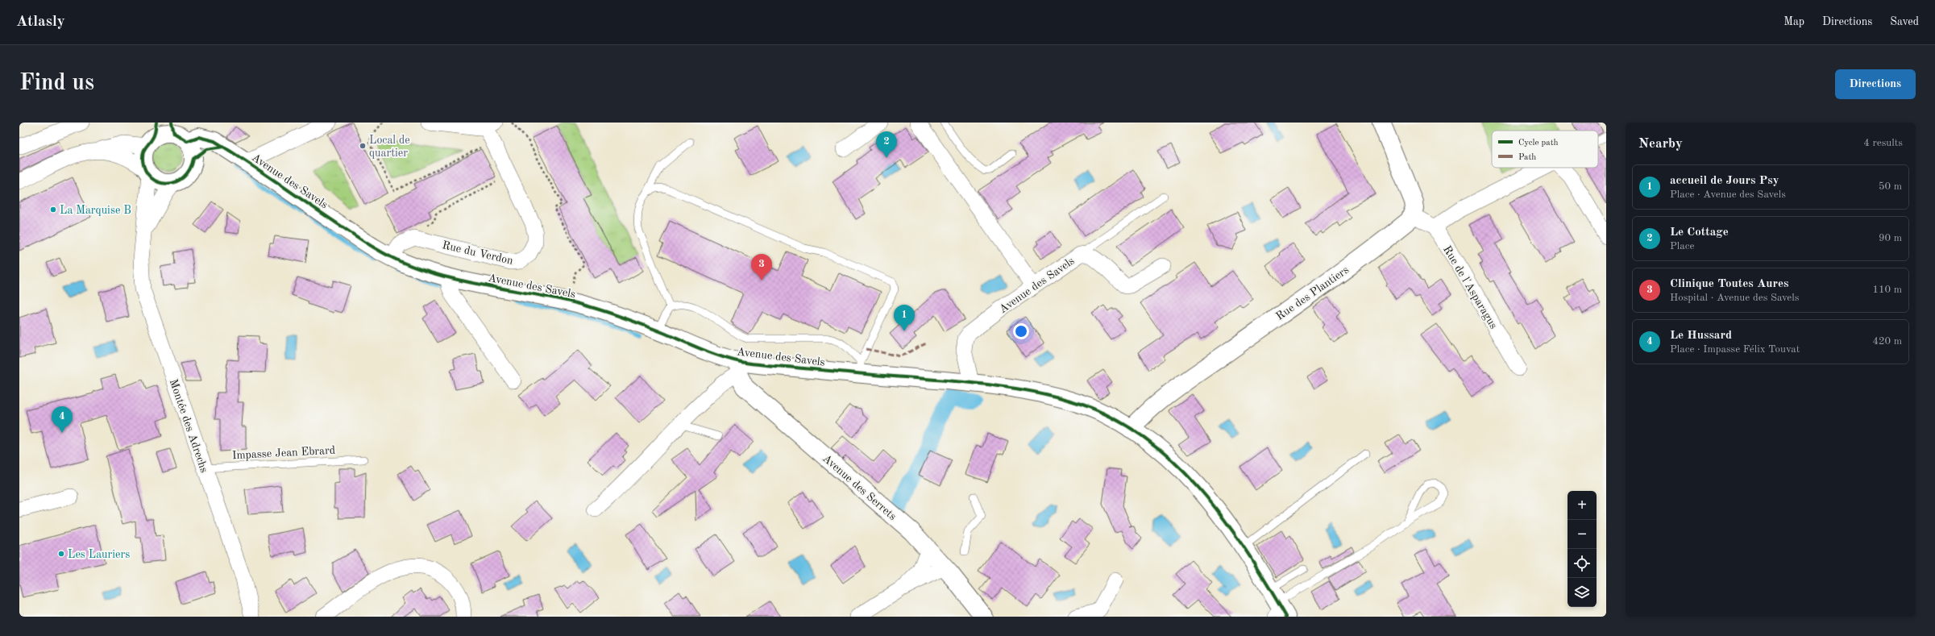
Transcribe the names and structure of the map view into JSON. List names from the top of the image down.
{
  "streets": {
    "street": [
      "Avenue des Savels",
      "Rue du Verdon",
      "Rue de l'Asparagus",
      "Rue des Plantiers",
      "Montée des Adrechs",
      "Avenue des Serrets"
    ],
    "lane": ["Impasse Jean Ebrard"]
  },
  "crossings": [
    ["Avenue des Savels", "Rue des Plantiers"],
    ["Avenue des Savels", "Montée des Adrechs"],
    ["Avenue des Savels", "Avenue des Serrets"],
    ["Rue de l'Asparagus", "Rue des Plantiers"],
    ["Montée des Adrechs", "Impasse Jean Ebrard"]
  ],
  "places": ["Local de quartier", "La Marquise B", "Les Lauriers"],
  "legend": ["Cycle path", "Path"],
  "page": {
    "header": "Atlasly",
    "nav": ["Map", "Directions", "Saved"],
    "buttons": "Directions",
    "title": "Find us",
    "heading": ["Nearby", "4 results"],
    "pins": [
      "2",
      "3",
      "1",
      "4"
    ],
    "list": [
      {
        "mark": "1",
        "name": "accueil de Jours Psy",
        "note": "Place · Avenue des Savels",
        "value": "50 m"
      },
      {
        "mark": "2",
        "name": "Le Cottage",
        "note": "Place",
        "value": "90 m"
      },
      {
        "mark": "3",
        "name": "Clinique Toutes Aures",
        "note": "Hospital · Avenue des Savels",
        "value": "110 m"
      },
      {
        "mark": "4",
        "name": "Le Hussard",
        "note": "Place · Impasse Félix Touvat",
        "value": "420 m"
      }
    ],
    "map_buttons": ["+", "−"]
  }
}
